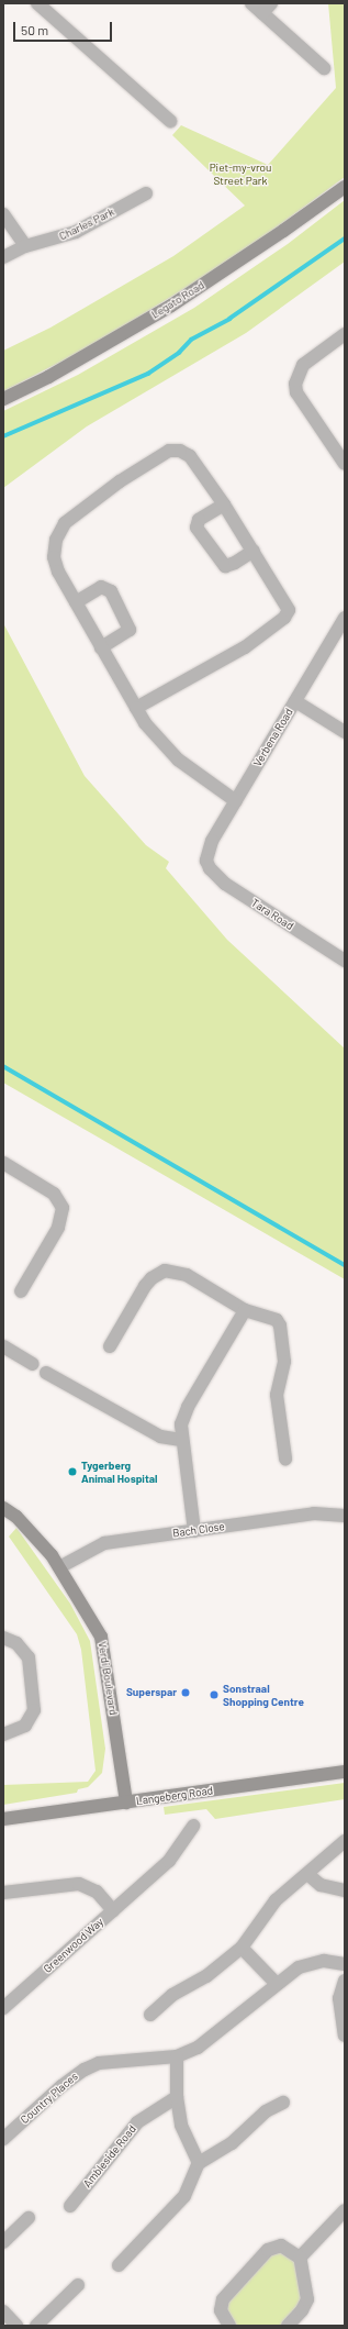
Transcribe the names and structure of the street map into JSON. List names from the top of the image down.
{
  "streets": {
    "street": [
      "Charles Park",
      "Legato Road",
      "Verbena Road",
      "Tara Road",
      "Bach Close",
      "Verdi Boulevard",
      "Langeberg Road",
      "Greenwood Way",
      "Country Places",
      "Ambleside Road"
    ]
  },
  "crossings": [
    ["Verbena Road", "Tara Road"],
    ["Bach Close", "Verdi Boulevard"],
    ["Verdi Boulevard", "Langeberg Road"]
  ],
  "parks": ["Piet-my-vrou Street Park"],
  "places": ["Tygerberg Animal Hospital", "Superspar", "Sonstraal Shopping Centre"],
  "scale_bar": "50 m"
}
